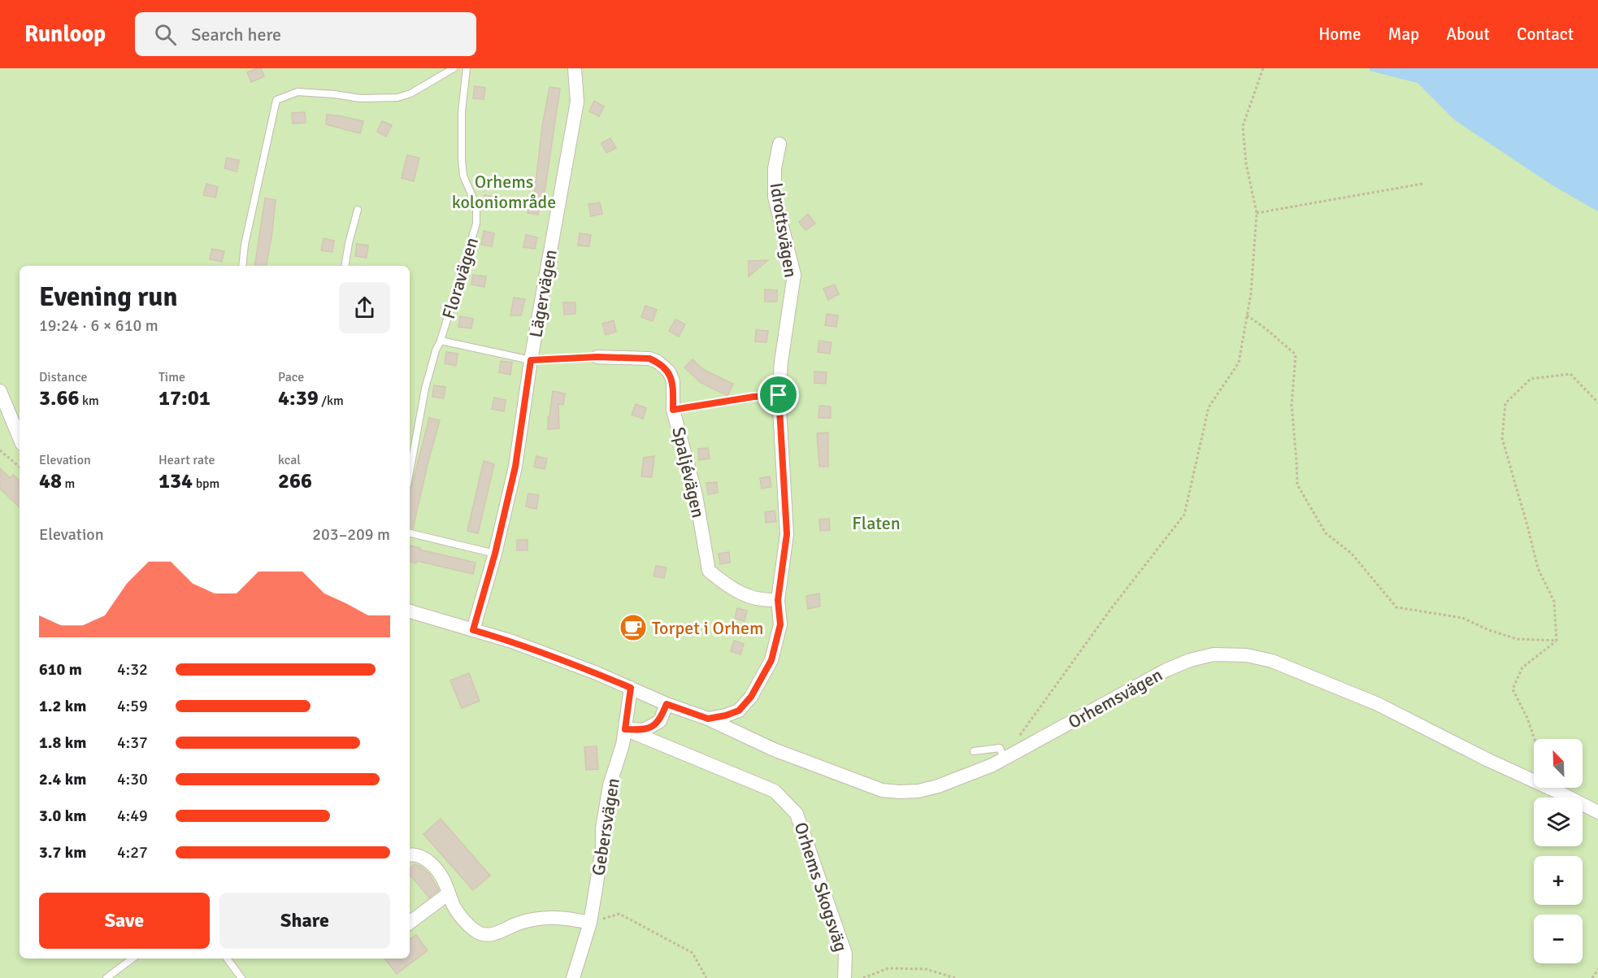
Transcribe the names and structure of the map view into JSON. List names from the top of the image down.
{
  "streets": {
    "street": [
      "Idrottsvägen",
      "Lägervägen",
      "Spaljévägen",
      "Orhemsvägen",
      "Gebersvägen",
      "Orhems Skogsväg"
    ],
    "lane": ["Floravägen"]
  },
  "crossings": [
    ["Idrottsvägen", "Spaljévägen"],
    ["Idrottsvägen", "Orhemsvägen"],
    ["Lägervägen", "Orhemsvägen"],
    ["Gebersvägen", "Orhems Skogsväg"]
  ],
  "parks": ["Orhems koloniområde", "Flaten"],
  "places": {
    "cafe": ["Torpet i Orhem"]
  },
  "north": "top left",
  "page": {
    "header": "Runloop",
    "search": "Search here",
    "nav": [
      "Home",
      "Map",
      "About",
      "Contact"
    ],
    "heading": ["Evening run", "19:24 · 6 × 610 m"],
    "stats": [
      ["Distance", "3.66 km"],
      ["Time", "17:01"],
      ["Pace", "4:39 /km"],
      ["Elevation", "48 m"],
      ["Heart rate", "134 bpm"],
      ["kcal", "266"]
    ],
    "chart": ["Elevation", "203–209 m"],
    "list": [
      {
        "name": "610 m",
        "note": "4:32"
      },
      {
        "name": "1.2 km",
        "note": "4:59"
      },
      {
        "name": "1.8 km",
        "note": "4:37"
      },
      {
        "name": "2.4 km",
        "note": "4:30"
      },
      {
        "name": "3.0 km",
        "note": "4:49"
      },
      {
        "name": "3.7 km",
        "note": "4:27"
      }
    ],
    "map_buttons": ["+", "−"],
    "buttons": ["Save", "Share"]
  }
}
